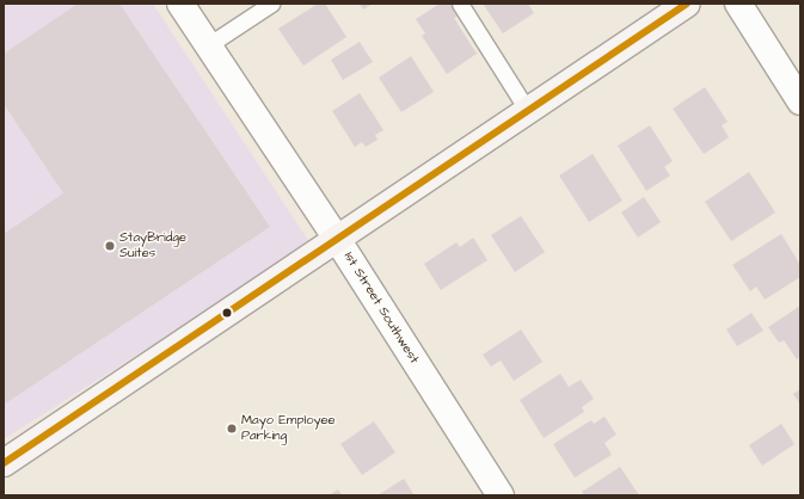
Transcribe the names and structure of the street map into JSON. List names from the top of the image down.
{
  "streets": {
    "street": ["1st Street Southwest"]
  },
  "places": ["StayBridge Suites", "Mayo Employee Parking"]
}
